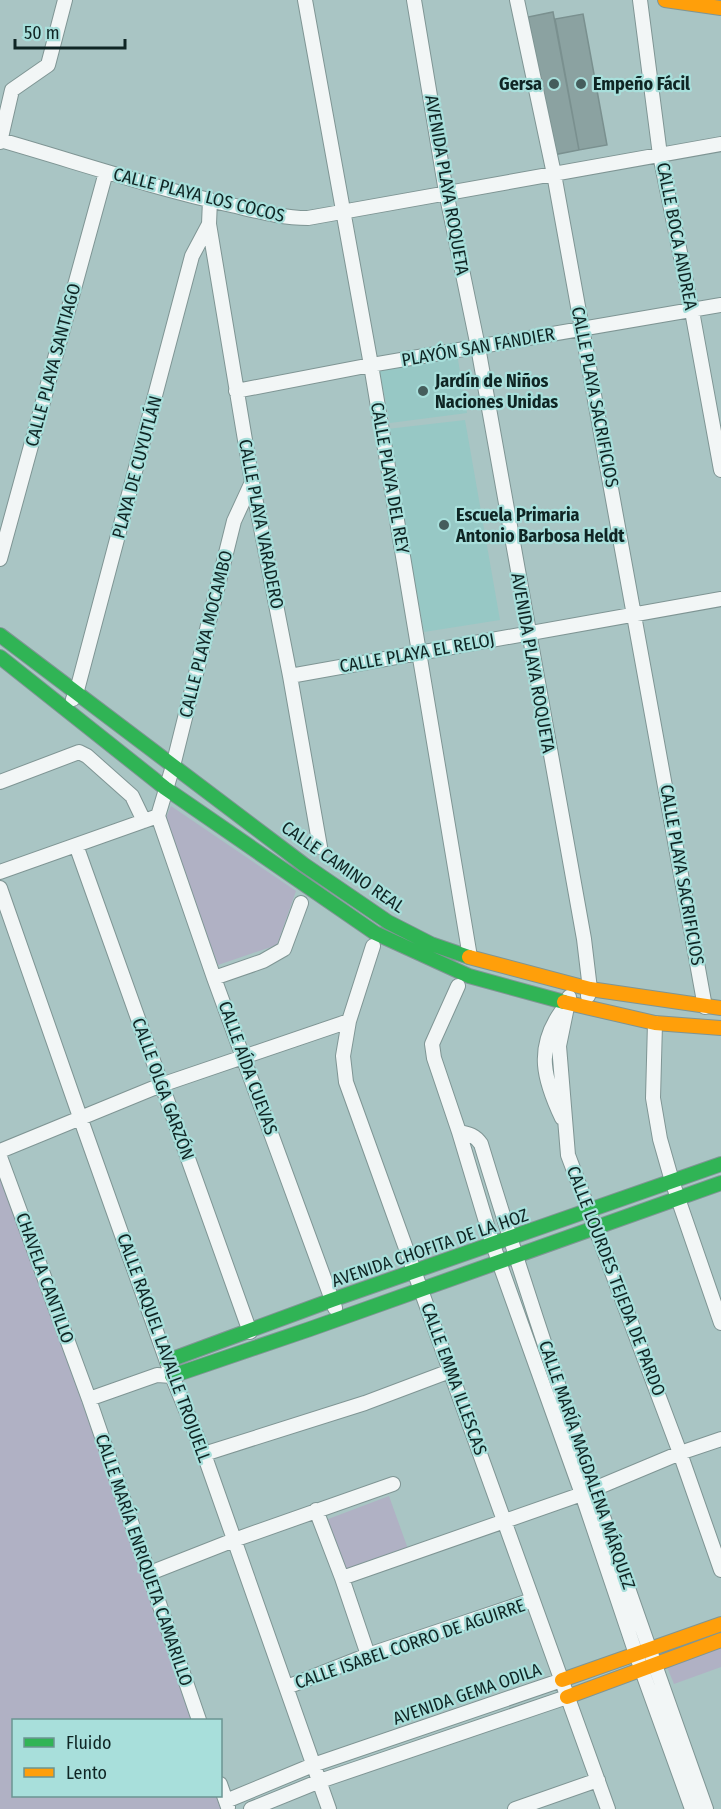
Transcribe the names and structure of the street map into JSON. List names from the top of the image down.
{
  "streets": {
    "street": [
      "AVENIDA PLAYA ROQUETA",
      "CALLE PLAYA LOS COCOS",
      "CALLE BOCA ANDREA",
      "PLAYÓN SAN FANDIER",
      "CALLE PLAYA SANTIAGO",
      "CALLE PLAYA SACRIFICIOS",
      "PLAYA DE CUYUTLÁN",
      "CALLE PLAYA DEL REY",
      "CALLE PLAYA VARADERO",
      "CALLE PLAYA MOCAMBO",
      "CALLE PLAYA EL RELOJ",
      "CALLE CAMINO REAL",
      "CALLE AÍDA CUEVAS",
      "CALLE OLGA GARZÓN",
      "AVENIDA CHOFITA DE LA HOZ",
      "CHAVELA CANTILLO",
      "CALLE LOURDES TEJEDA DE PARDO",
      "CALLE RAQUEL LAVALLE TROJUELL",
      "CALLE EMMA ILLESCAS",
      "CALLE MARÍA MAGDALENA MÁRQUEZ",
      "CALLE MARÍA ENRIQUETA CAMARILLO",
      "CALLE ISABEL CORRO DE AGUIRRE",
      "AVENIDA GEMA ODILA"
    ]
  },
  "crossings": [
    ["AVENIDA PLAYA ROQUETA", "CALLE PLAYA LOS COCOS"],
    ["AVENIDA PLAYA ROQUETA", "PLAYÓN SAN FANDIER"],
    ["AVENIDA PLAYA ROQUETA", "CALLE PLAYA EL RELOJ"],
    ["AVENIDA PLAYA ROQUETA", "CALLE CAMINO REAL"],
    ["CALLE PLAYA LOS COCOS", "CALLE BOCA ANDREA"],
    ["CALLE PLAYA LOS COCOS", "CALLE PLAYA SANTIAGO"],
    ["CALLE PLAYA LOS COCOS", "CALLE PLAYA SACRIFICIOS"],
    ["CALLE PLAYA LOS COCOS", "CALLE PLAYA DEL REY"],
    ["CALLE PLAYA LOS COCOS", "CALLE PLAYA VARADERO"],
    ["CALLE BOCA ANDREA", "PLAYÓN SAN FANDIER"],
    ["PLAYÓN SAN FANDIER", "CALLE PLAYA SACRIFICIOS"],
    ["PLAYÓN SAN FANDIER", "CALLE PLAYA DEL REY"],
    ["PLAYÓN SAN FANDIER", "CALLE PLAYA VARADERO"],
    ["CALLE PLAYA SACRIFICIOS", "CALLE PLAYA EL RELOJ"],
    ["CALLE PLAYA SACRIFICIOS", "CALLE CAMINO REAL"],
    ["PLAYA DE CUYUTLÁN", "CALLE PLAYA VARADERO"],
    ["PLAYA DE CUYUTLÁN", "CALLE CAMINO REAL"],
    ["CALLE PLAYA DEL REY", "CALLE PLAYA EL RELOJ"],
    ["CALLE PLAYA DEL REY", "CALLE CAMINO REAL"],
    ["CALLE PLAYA VARADERO", "CALLE PLAYA MOCAMBO"],
    ["CALLE PLAYA VARADERO", "CALLE PLAYA EL RELOJ"],
    ["CALLE PLAYA MOCAMBO", "CALLE CAMINO REAL"],
    ["CALLE PLAYA MOCAMBO", "CALLE AÍDA CUEVAS"],
    ["CALLE CAMINO REAL", "CALLE LOURDES TEJEDA DE PARDO"],
    ["CALLE AÍDA CUEVAS", "AVENIDA CHOFITA DE LA HOZ"],
    ["CALLE OLGA GARZÓN", "AVENIDA CHOFITA DE LA HOZ"],
    ["AVENIDA CHOFITA DE LA HOZ", "CHAVELA CANTILLO"],
    ["AVENIDA CHOFITA DE LA HOZ", "CALLE LOURDES TEJEDA DE PARDO"],
    ["AVENIDA CHOFITA DE LA HOZ", "CALLE RAQUEL LAVALLE TROJUELL"],
    ["AVENIDA CHOFITA DE LA HOZ", "CALLE EMMA ILLESCAS"],
    ["AVENIDA CHOFITA DE LA HOZ", "CALLE MARÍA MAGDALENA MÁRQUEZ"],
    ["AVENIDA CHOFITA DE LA HOZ", "CALLE MARÍA ENRIQUETA CAMARILLO"],
    ["CHAVELA CANTILLO", "CALLE MARÍA ENRIQUETA CAMARILLO"],
    ["CALLE RAQUEL LAVALLE TROJUELL", "CALLE ISABEL CORRO DE AGUIRRE"],
    ["CALLE RAQUEL LAVALLE TROJUELL", "AVENIDA GEMA ODILA"],
    ["CALLE EMMA ILLESCAS", "CALLE ISABEL CORRO DE AGUIRRE"],
    ["CALLE EMMA ILLESCAS", "AVENIDA GEMA ODILA"],
    ["CALLE MARÍA MAGDALENA MÁRQUEZ", "AVENIDA GEMA ODILA"]
  ],
  "places": [
    "Gersa",
    "Empeño Fácil",
    "Jardín de Niños Naciones Unidas",
    "Escuela Primaria Antonio Barbosa Heldt"
  ],
  "legend": ["Fluido", "Lento"],
  "scale_bar": "50 m"
}
